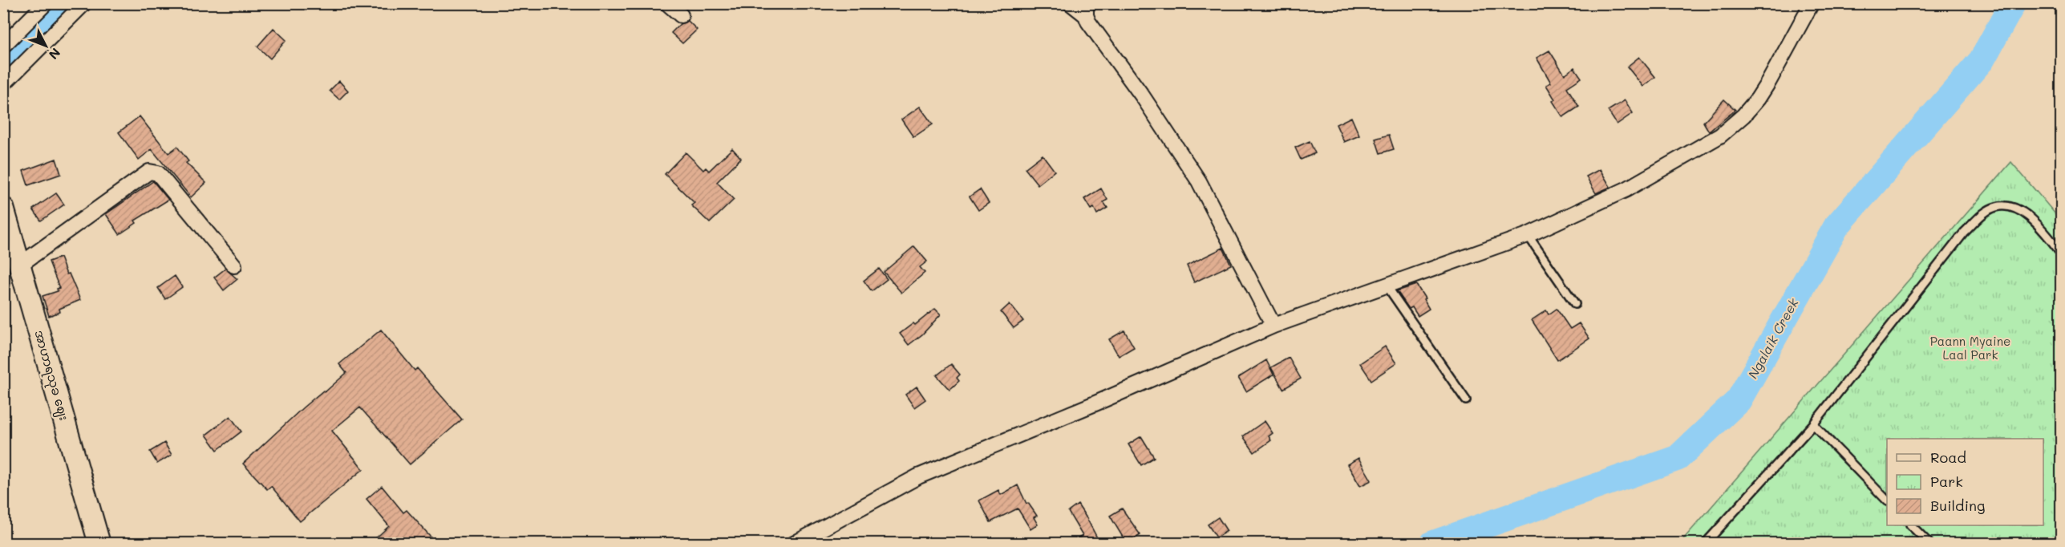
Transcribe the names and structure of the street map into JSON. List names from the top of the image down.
{
  "streets": {
    "street": ["အာဟာရသုခ ဈေး"]
  },
  "water": ["Ngalaik Creek"],
  "parks": ["Paann Myaine Laal Park"],
  "legend": ["Road", "Park", "Building"],
  "north": "bottom right"
}
